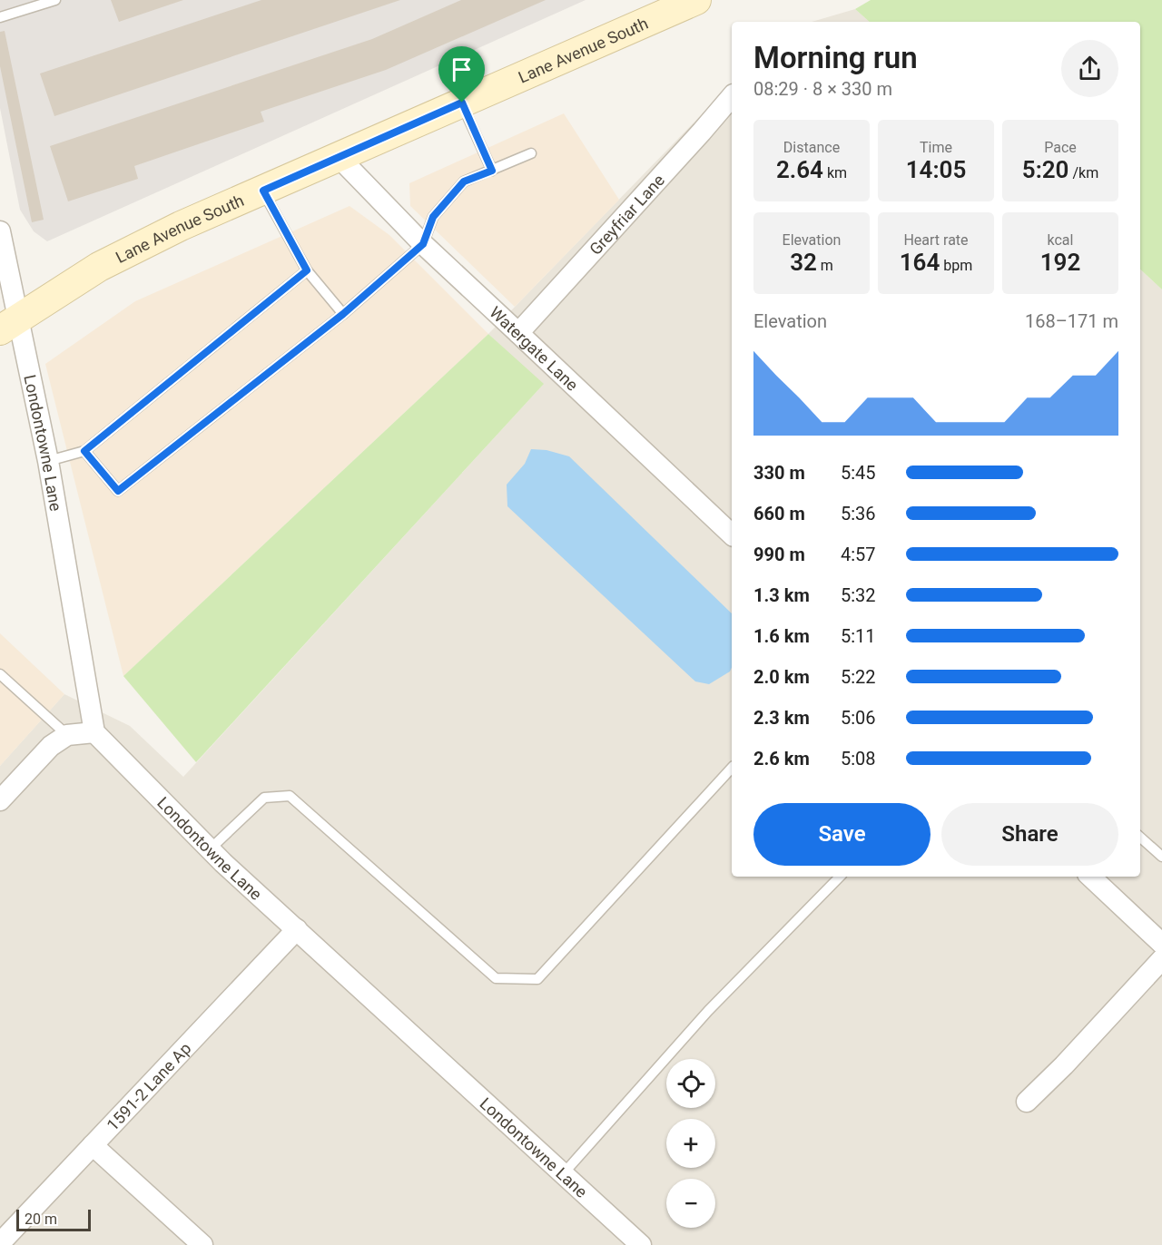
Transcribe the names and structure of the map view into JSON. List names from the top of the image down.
{
  "streets": {
    "main road": ["Lane Avenue South"],
    "street": [
      "Greyfriar Lane",
      "Watergate Lane",
      "Londontowne Lane",
      "1591-2 Lane Ap"
    ]
  },
  "crossings": [
    ["Lane Avenue South", "Watergate Lane"],
    ["Lane Avenue South", "Londontowne Lane"],
    ["Greyfriar Lane", "Watergate Lane"],
    ["Londontowne Lane", "1591-2 Lane Ap"]
  ],
  "scale_bar": "20 m",
  "page": {
    "heading": ["Morning run", "08:29 · 8 × 330 m"],
    "stats": [
      ["Distance", "2.64 km"],
      ["Time", "14:05"],
      ["Pace", "5:20 /km"],
      ["Elevation", "32 m"],
      ["Heart rate", "164 bpm"],
      ["kcal", "192"]
    ],
    "chart": ["Elevation", "168–171 m"],
    "list": [
      {
        "name": "330 m",
        "note": "5:45"
      },
      {
        "name": "660 m",
        "note": "5:36"
      },
      {
        "name": "990 m",
        "note": "4:57"
      },
      {
        "name": "1.3 km",
        "note": "5:32"
      },
      {
        "name": "1.6 km",
        "note": "5:11"
      },
      {
        "name": "2.0 km",
        "note": "5:22"
      },
      {
        "name": "2.3 km",
        "note": "5:06"
      },
      {
        "name": "2.6 km",
        "note": "5:08"
      }
    ],
    "buttons": ["Save", "Share"],
    "map_buttons": ["+", "−"],
    "scale": "20 m"
  }
}
